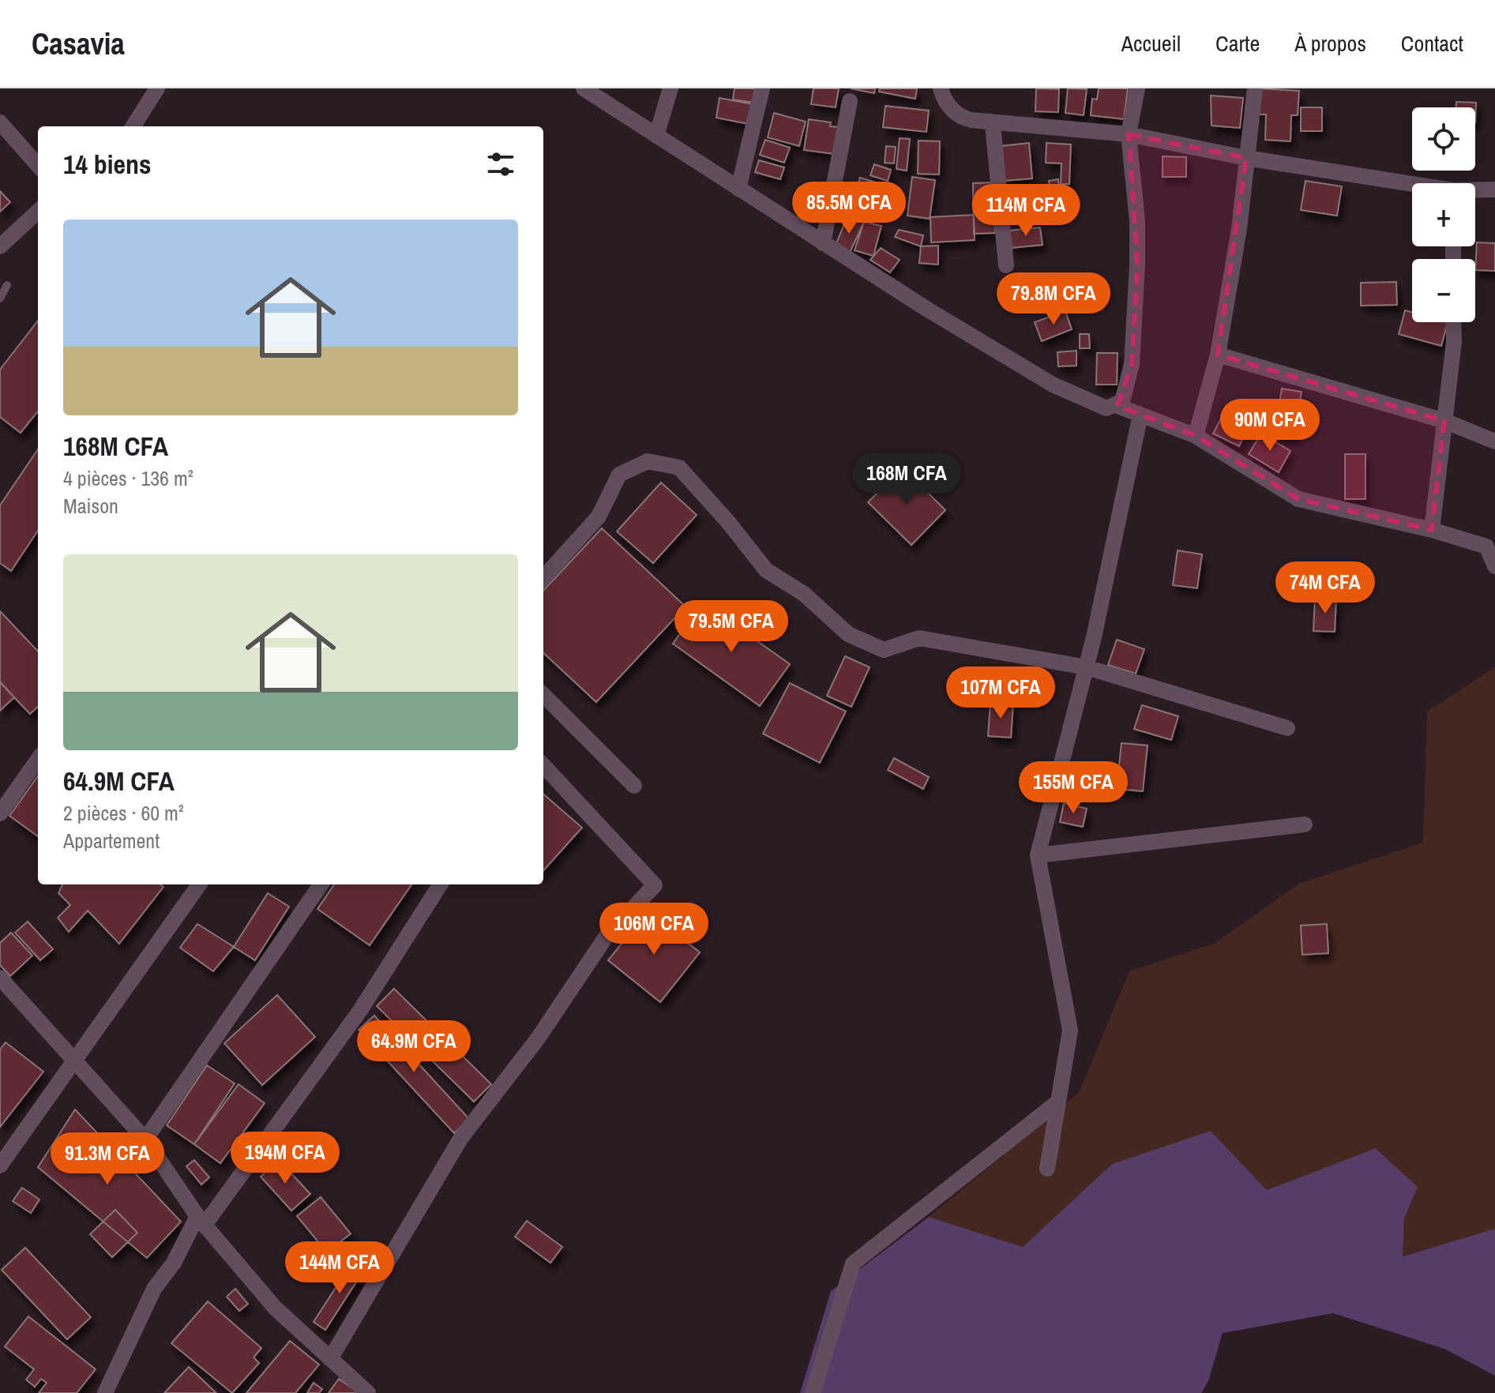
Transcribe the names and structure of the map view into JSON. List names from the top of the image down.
{
  "page": {
    "header": "Casavia",
    "nav": [
      "Accueil",
      "Carte",
      "À propos",
      "Contact"
    ],
    "map_buttons": ["+", "−"],
    "heading": "14 biens",
    "price": [
      "85.5M CFA",
      "114M CFA",
      "79.8M CFA",
      "90M CFA",
      "168M CFA",
      "74M CFA",
      "79.5M CFA",
      "107M CFA",
      "155M CFA",
      "106M CFA",
      "64.9M CFA",
      "194M CFA",
      "91.3M CFA",
      "144M CFA"
    ],
    "list": [
      {
        "name": "168M CFA",
        "note": "4 pièces · 136 m² · Maison"
      },
      {
        "name": "64.9M CFA",
        "note": "2 pièces · 60 m² · Appartement"
      }
    ]
  }
}
